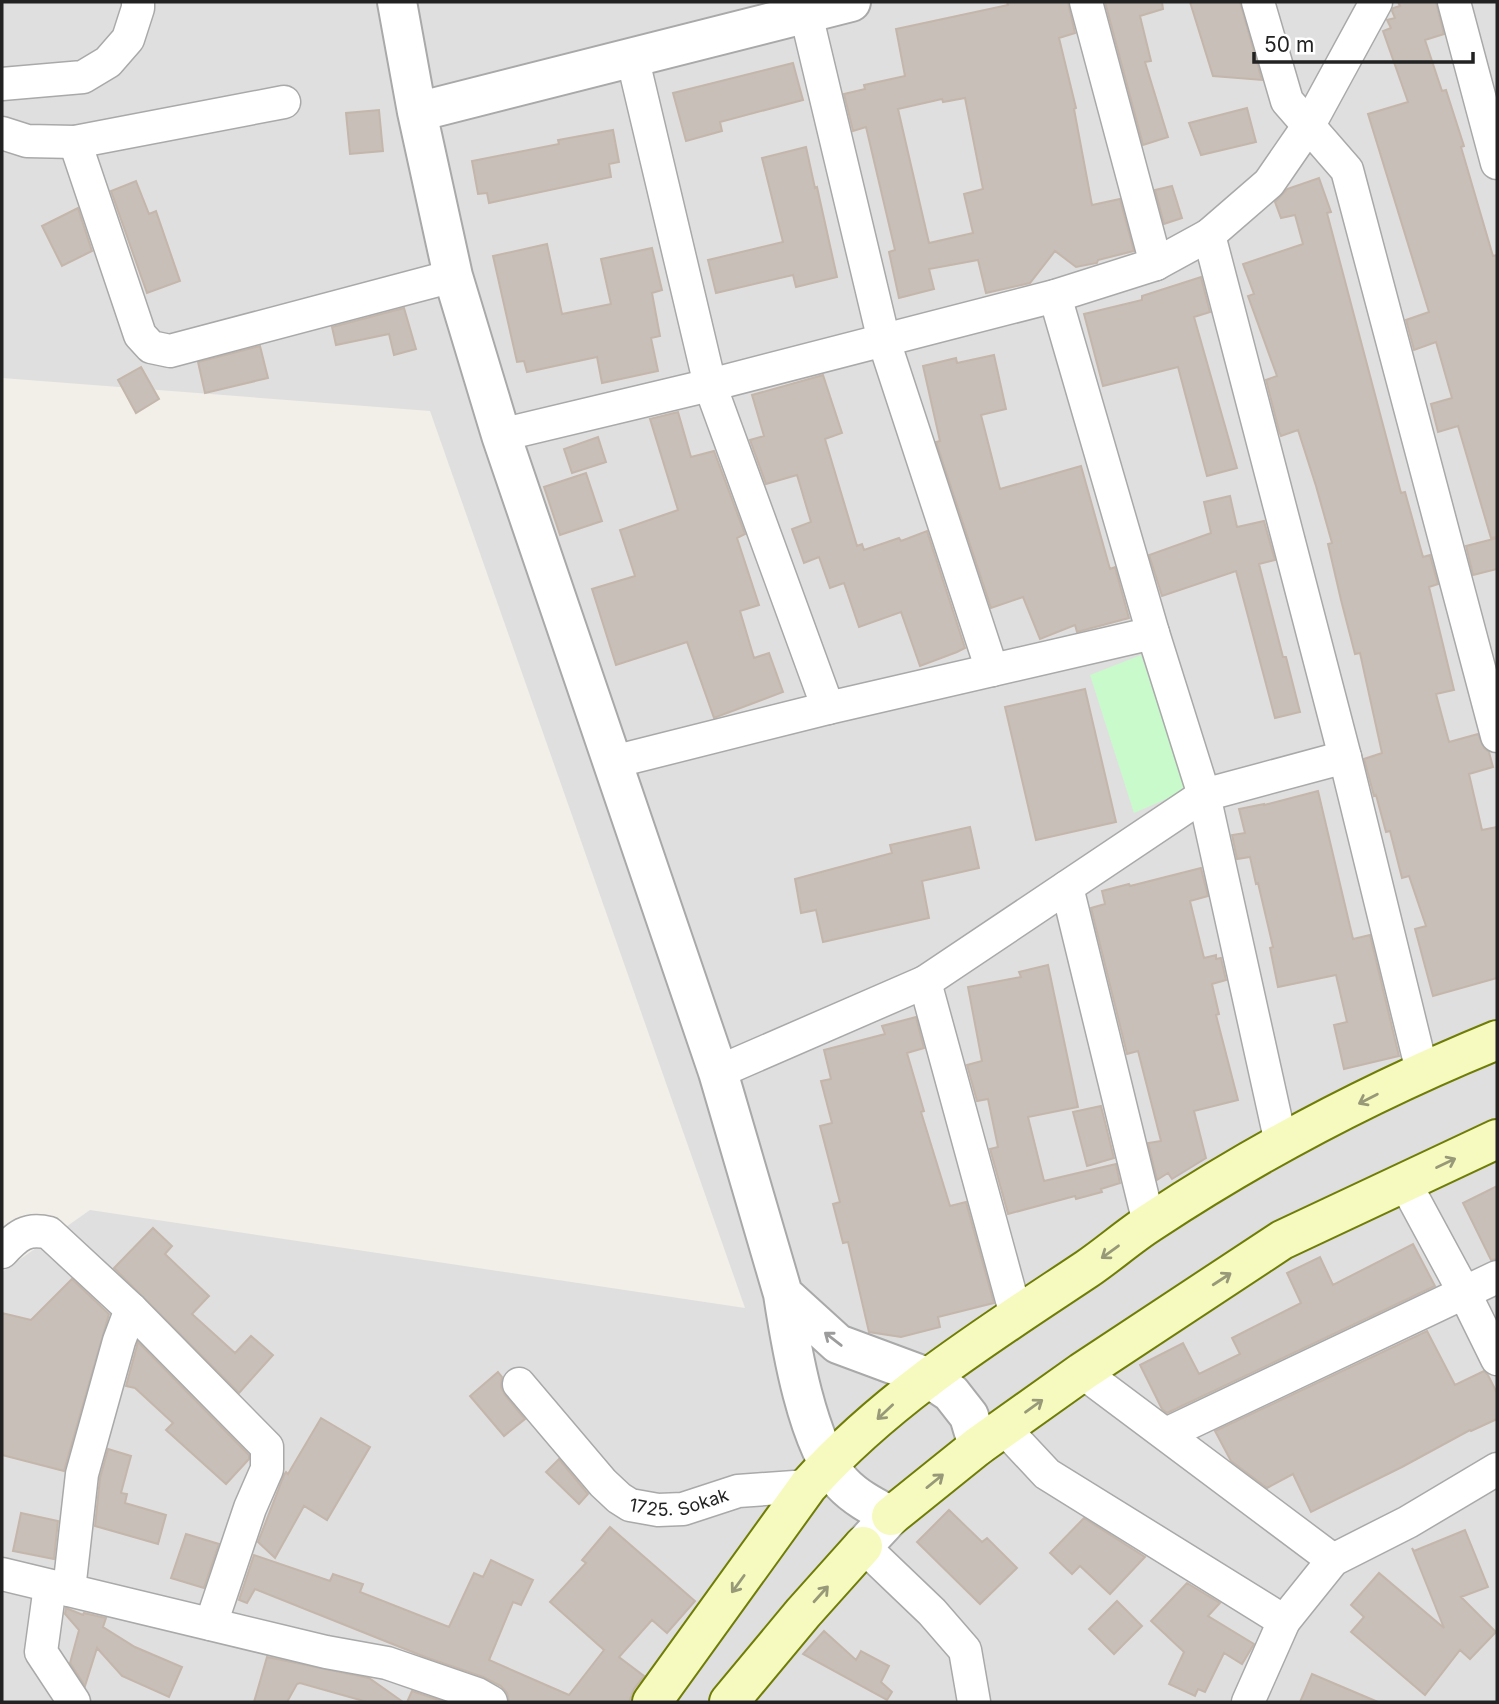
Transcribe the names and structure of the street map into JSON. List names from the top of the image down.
{
  "streets": {
    "street": ["1725. Sokak"]
  },
  "scale_bar": "50 m"
}
